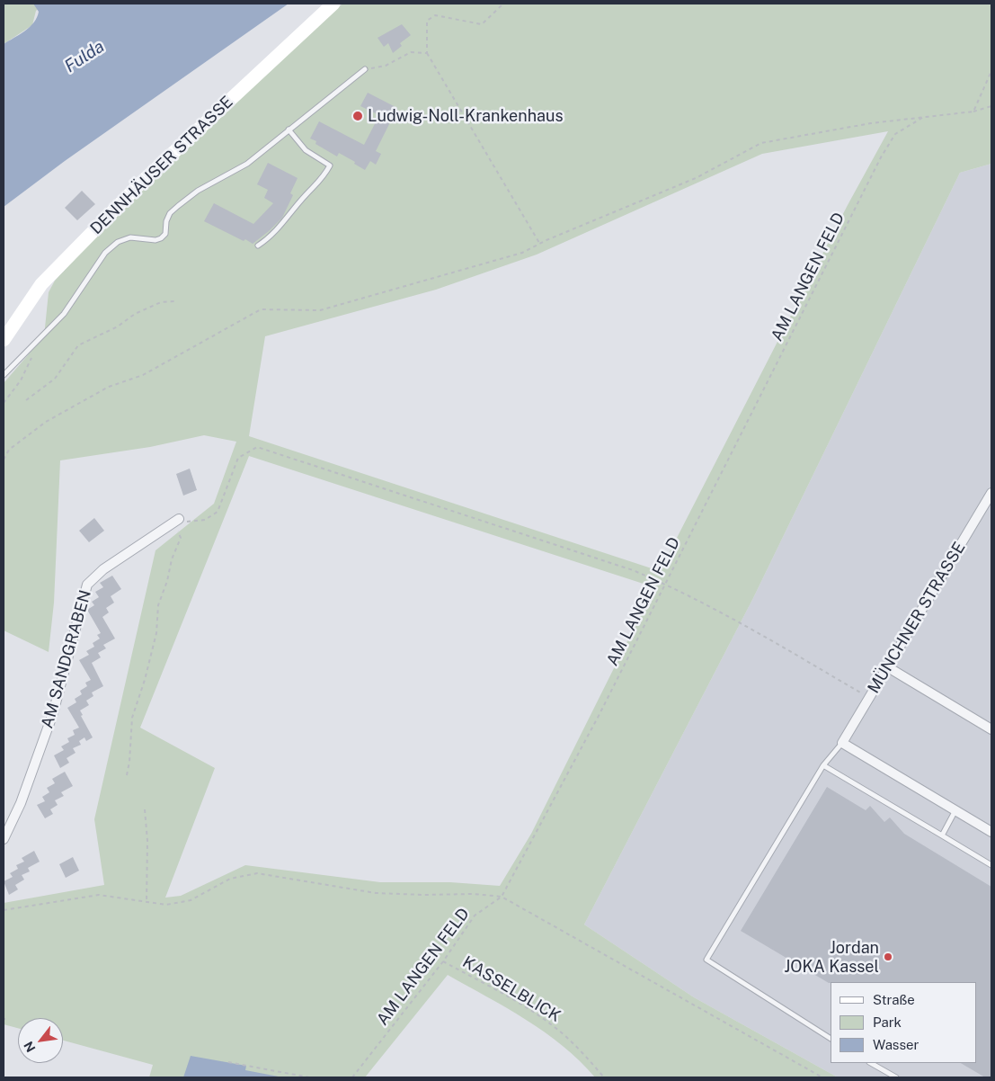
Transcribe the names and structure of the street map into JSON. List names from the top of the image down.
{
  "streets": {
    "street": ["DENNHÄUSER STRASSE", "MÜNCHNER STRASSE", "AM SANDGRABEN"],
    "path": ["AM LANGEN FELD", "KASSELBLICK"]
  },
  "crossings": [
    ["AM LANGEN FELD", "KASSELBLICK"]
  ],
  "water": ["Fulda"],
  "places": ["Ludwig-Noll-Krankenhaus", "Jordan JOKA Kassel"],
  "legend": ["Straße", "Park", "Wasser"],
  "north": "bottom left"
}
